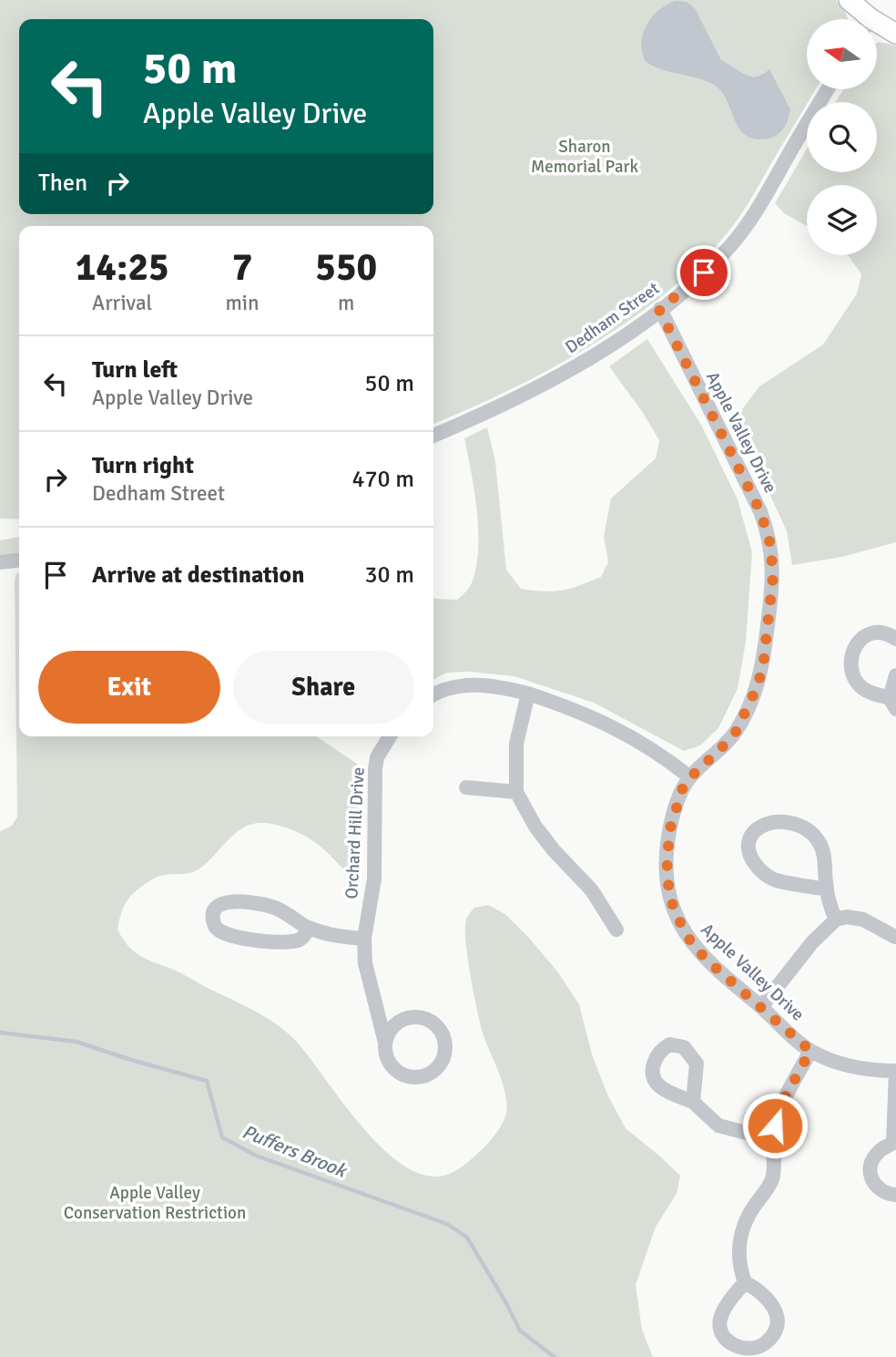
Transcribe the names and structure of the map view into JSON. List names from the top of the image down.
{
  "streets": {
    "street": ["Dedham Street", "Apple Valley Drive", "Orchard Hill Drive"]
  },
  "crossings": [
    ["Dedham Street", "Apple Valley Drive"]
  ],
  "water": ["Puffers Brook"],
  "parks": ["Sharon Memorial Park", "Apple Valley Conservation Restriction"],
  "north": "left",
  "page": {
    "turn": ["50 m", "Apple Valley Drive"],
    "then": "Then",
    "eta": [
      "14:25",
      "Arrival",
      "7",
      "min",
      "550",
      "m"
    ],
    "list": [
      {
        "name": "Turn left",
        "note": "Apple Valley Drive",
        "value": "50 m"
      },
      {
        "name": "Turn right",
        "note": "Dedham Street",
        "value": "470 m"
      },
      {
        "name": "Arrive at destination",
        "value": "30 m"
      }
    ],
    "buttons": ["Exit", "Share"]
  }
}
